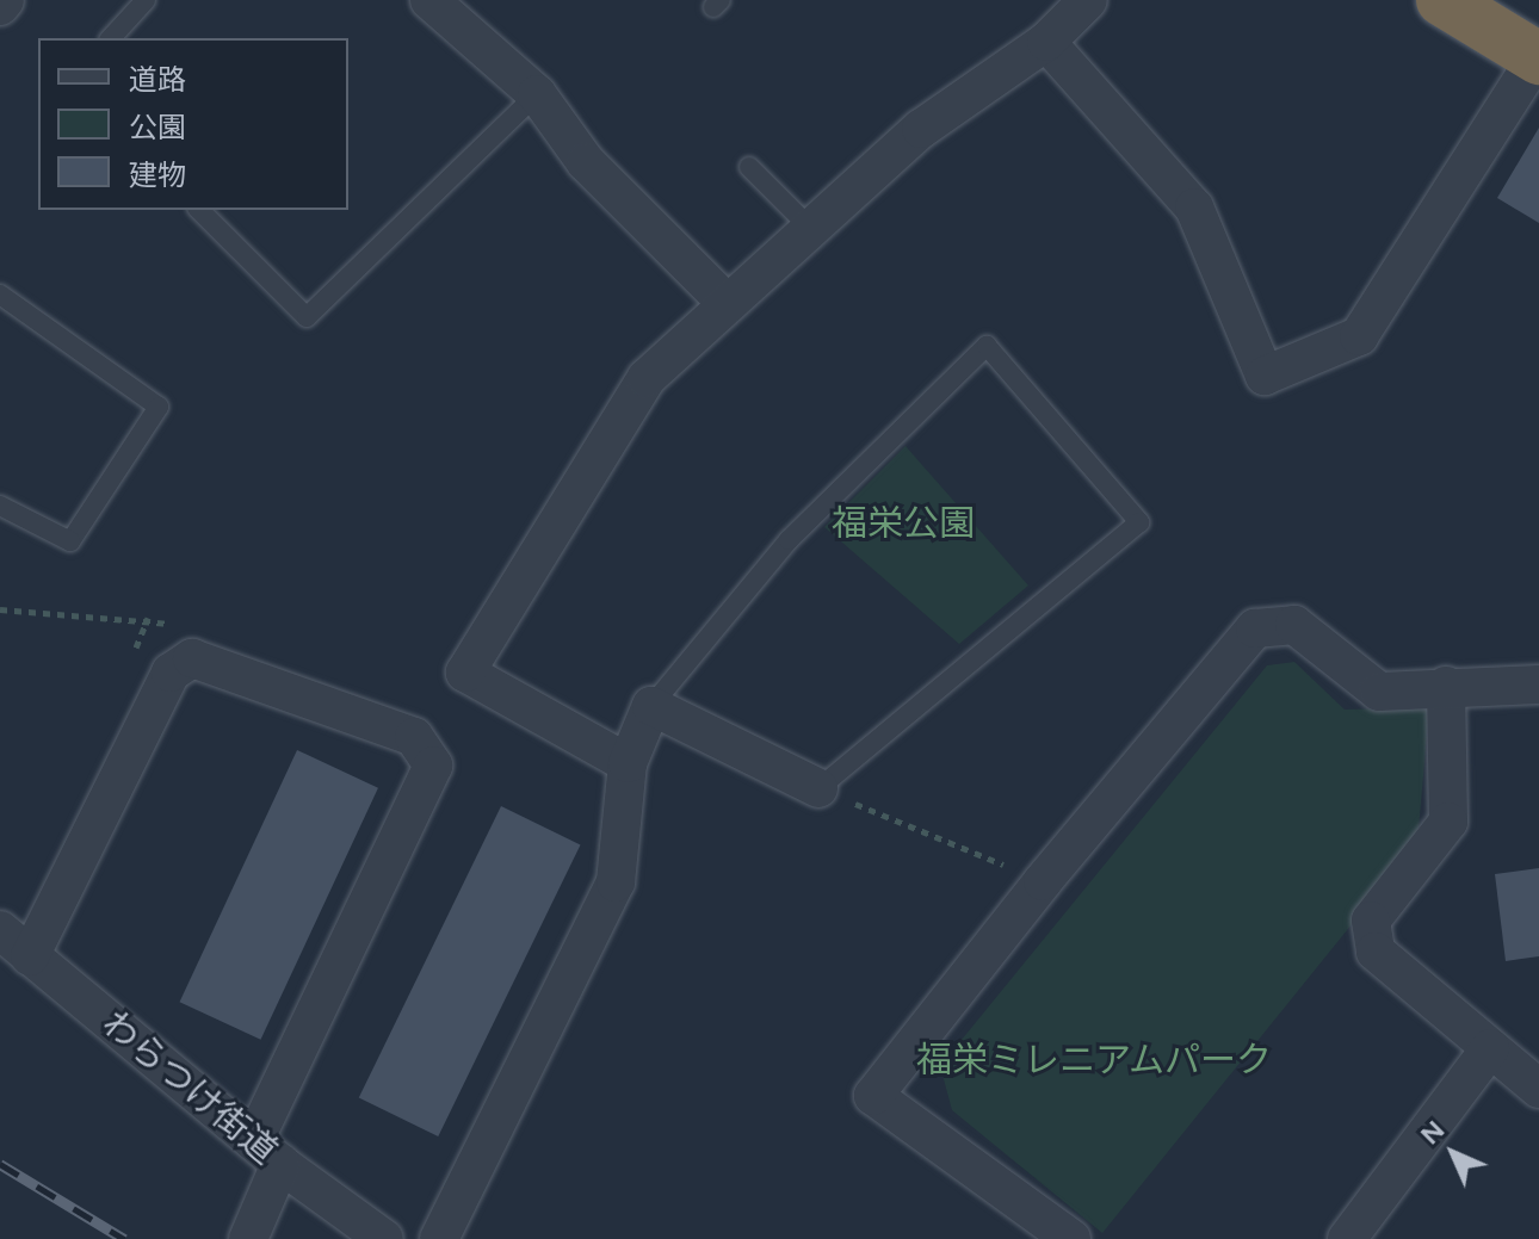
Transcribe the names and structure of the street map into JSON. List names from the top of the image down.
{
  "streets": {
    "street": ["わらつけ街道"]
  },
  "parks": ["福栄公園", "福栄ミレニアムパーク"],
  "legend": ["道路", "公園", "建物"],
  "north": "top left"
}
